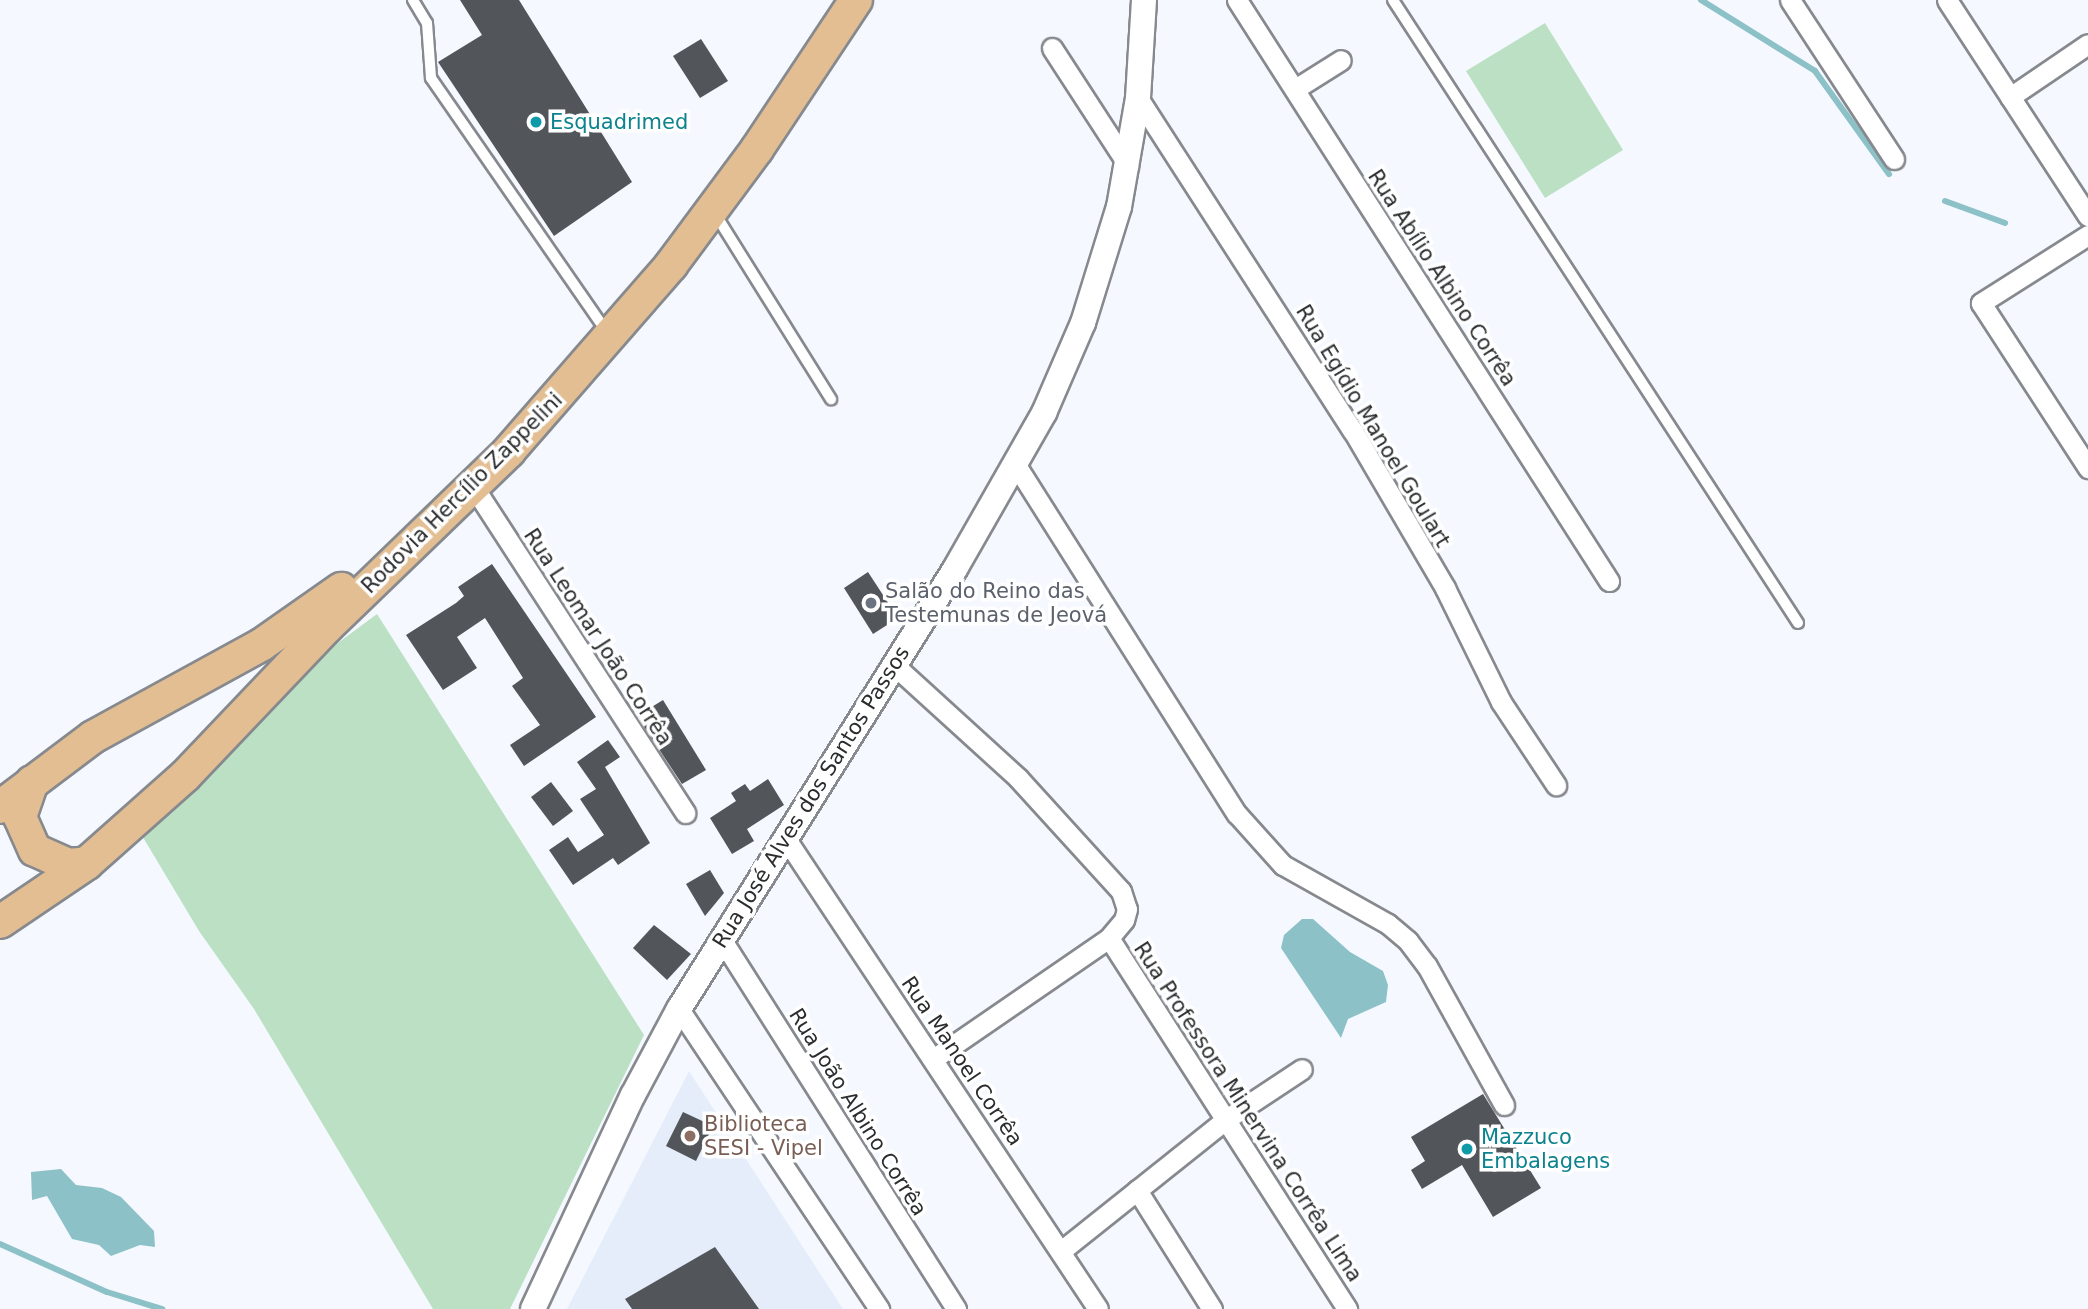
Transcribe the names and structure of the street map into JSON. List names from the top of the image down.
{
  "streets": {
    "main road": ["Rodovia Hercílio Zappelini"],
    "street": [
      "Rua Abílio Albino Corrêa",
      "Rua Egídio Manoel Goulart",
      "Rua Leomar João Corrêa",
      "Rua José Alves dos Santos Passos",
      "Rua Manoel Corrêa",
      "Rua João Albino Corrêa",
      "Rua Professora Minervina Corrêa Lima"
    ]
  },
  "crossings": [
    ["Rua Egídio Manoel Goulart", "Rua José Alves dos Santos Passos"],
    ["Rodovia Hercílio Zappelini", "Rua Leomar João Corrêa"],
    ["Rua José Alves dos Santos Passos", "Rua Manoel Corrêa"],
    ["Rua José Alves dos Santos Passos", "Rua João Albino Corrêa"],
    ["Rua José Alves dos Santos Passos", "Rua Professora Minervina Corrêa Lima"]
  ],
  "places": [
    "Esquadrimed",
    "Salão do Reino das Testemunas de Jeová",
    "Biblioteca SESI - Vipel",
    "Mazzuco Embalagens"
  ]
}
